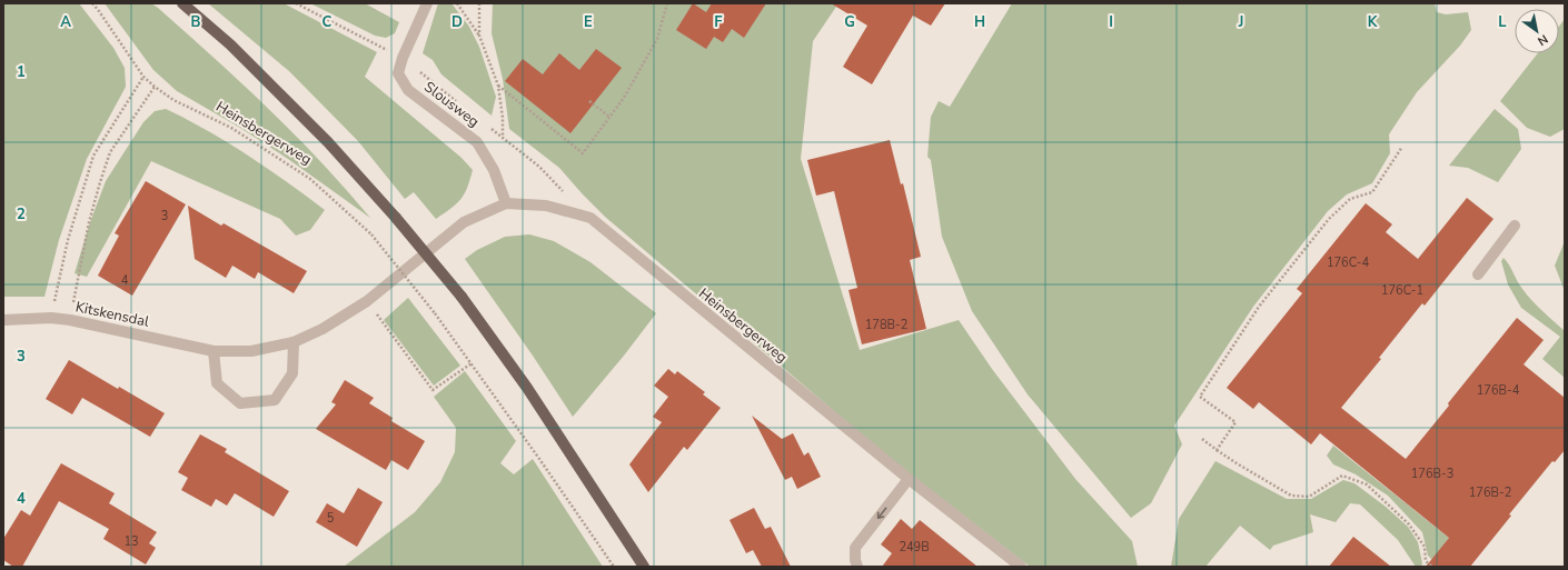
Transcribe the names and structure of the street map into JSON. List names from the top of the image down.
{
  "streets": {
    "main road": ["Heinsbergerweg"],
    "street": ["Slousweg", "Kitskensdal"]
  },
  "crossings": [
    ["Slousweg", "Heinsbergerweg"],
    ["Heinsbergerweg", "Kitskensdal"]
  ],
  "house_numbers": [
    "3",
    "176C-4",
    "4",
    "176C-1",
    "178B-2",
    "176B-4",
    "176B-3",
    "176B-2",
    "5",
    "13",
    "249B"
  ],
  "north": "bottom right",
  "grid": {
    "columns": [
      "A",
      "B",
      "C",
      "D",
      "E",
      "F",
      "G",
      "H",
      "I",
      "J",
      "K",
      "L"
    ],
    "rows": [
      "1",
      "2",
      "3",
      "4"
    ]
  }
}
